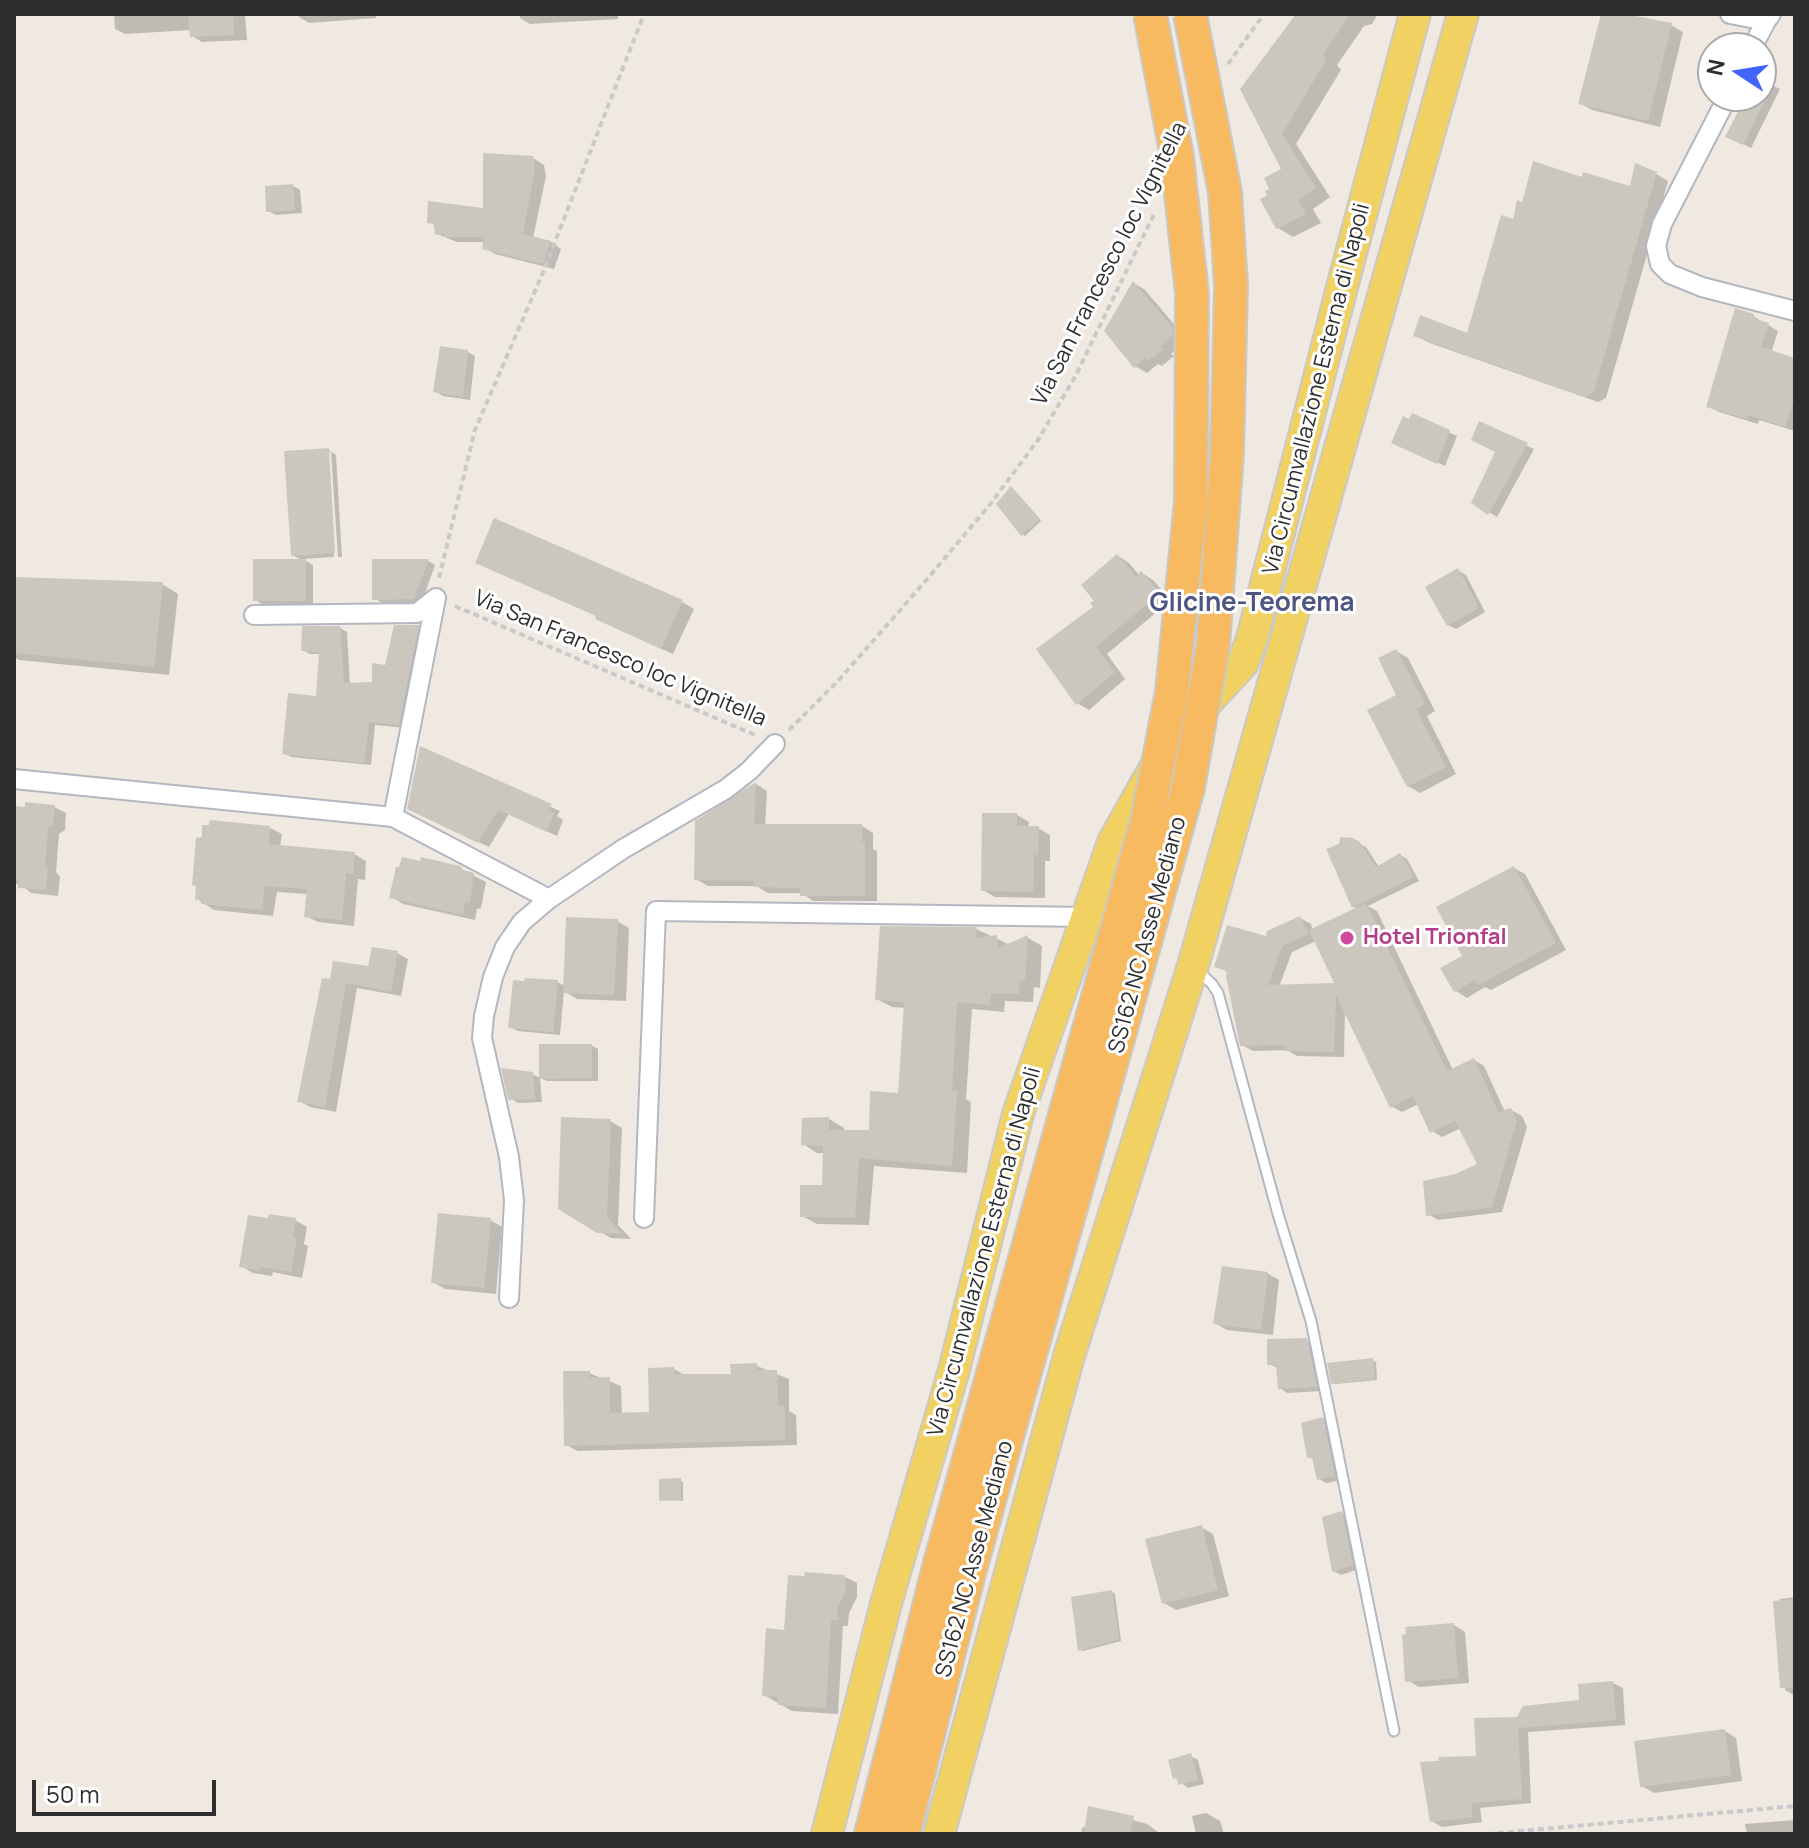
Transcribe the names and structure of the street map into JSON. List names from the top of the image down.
{
  "streets": {
    "highway": ["SS162 NC Asse Mediano"],
    "main road": ["Via Circumvallazione Esterna di Napoli"],
    "path": ["Via San Francesco loc Vignitella"]
  },
  "districts": ["Glicine-Teorema"],
  "places": ["Hotel Trionfal"],
  "scale_bar": "50 m",
  "north": "left"
}
